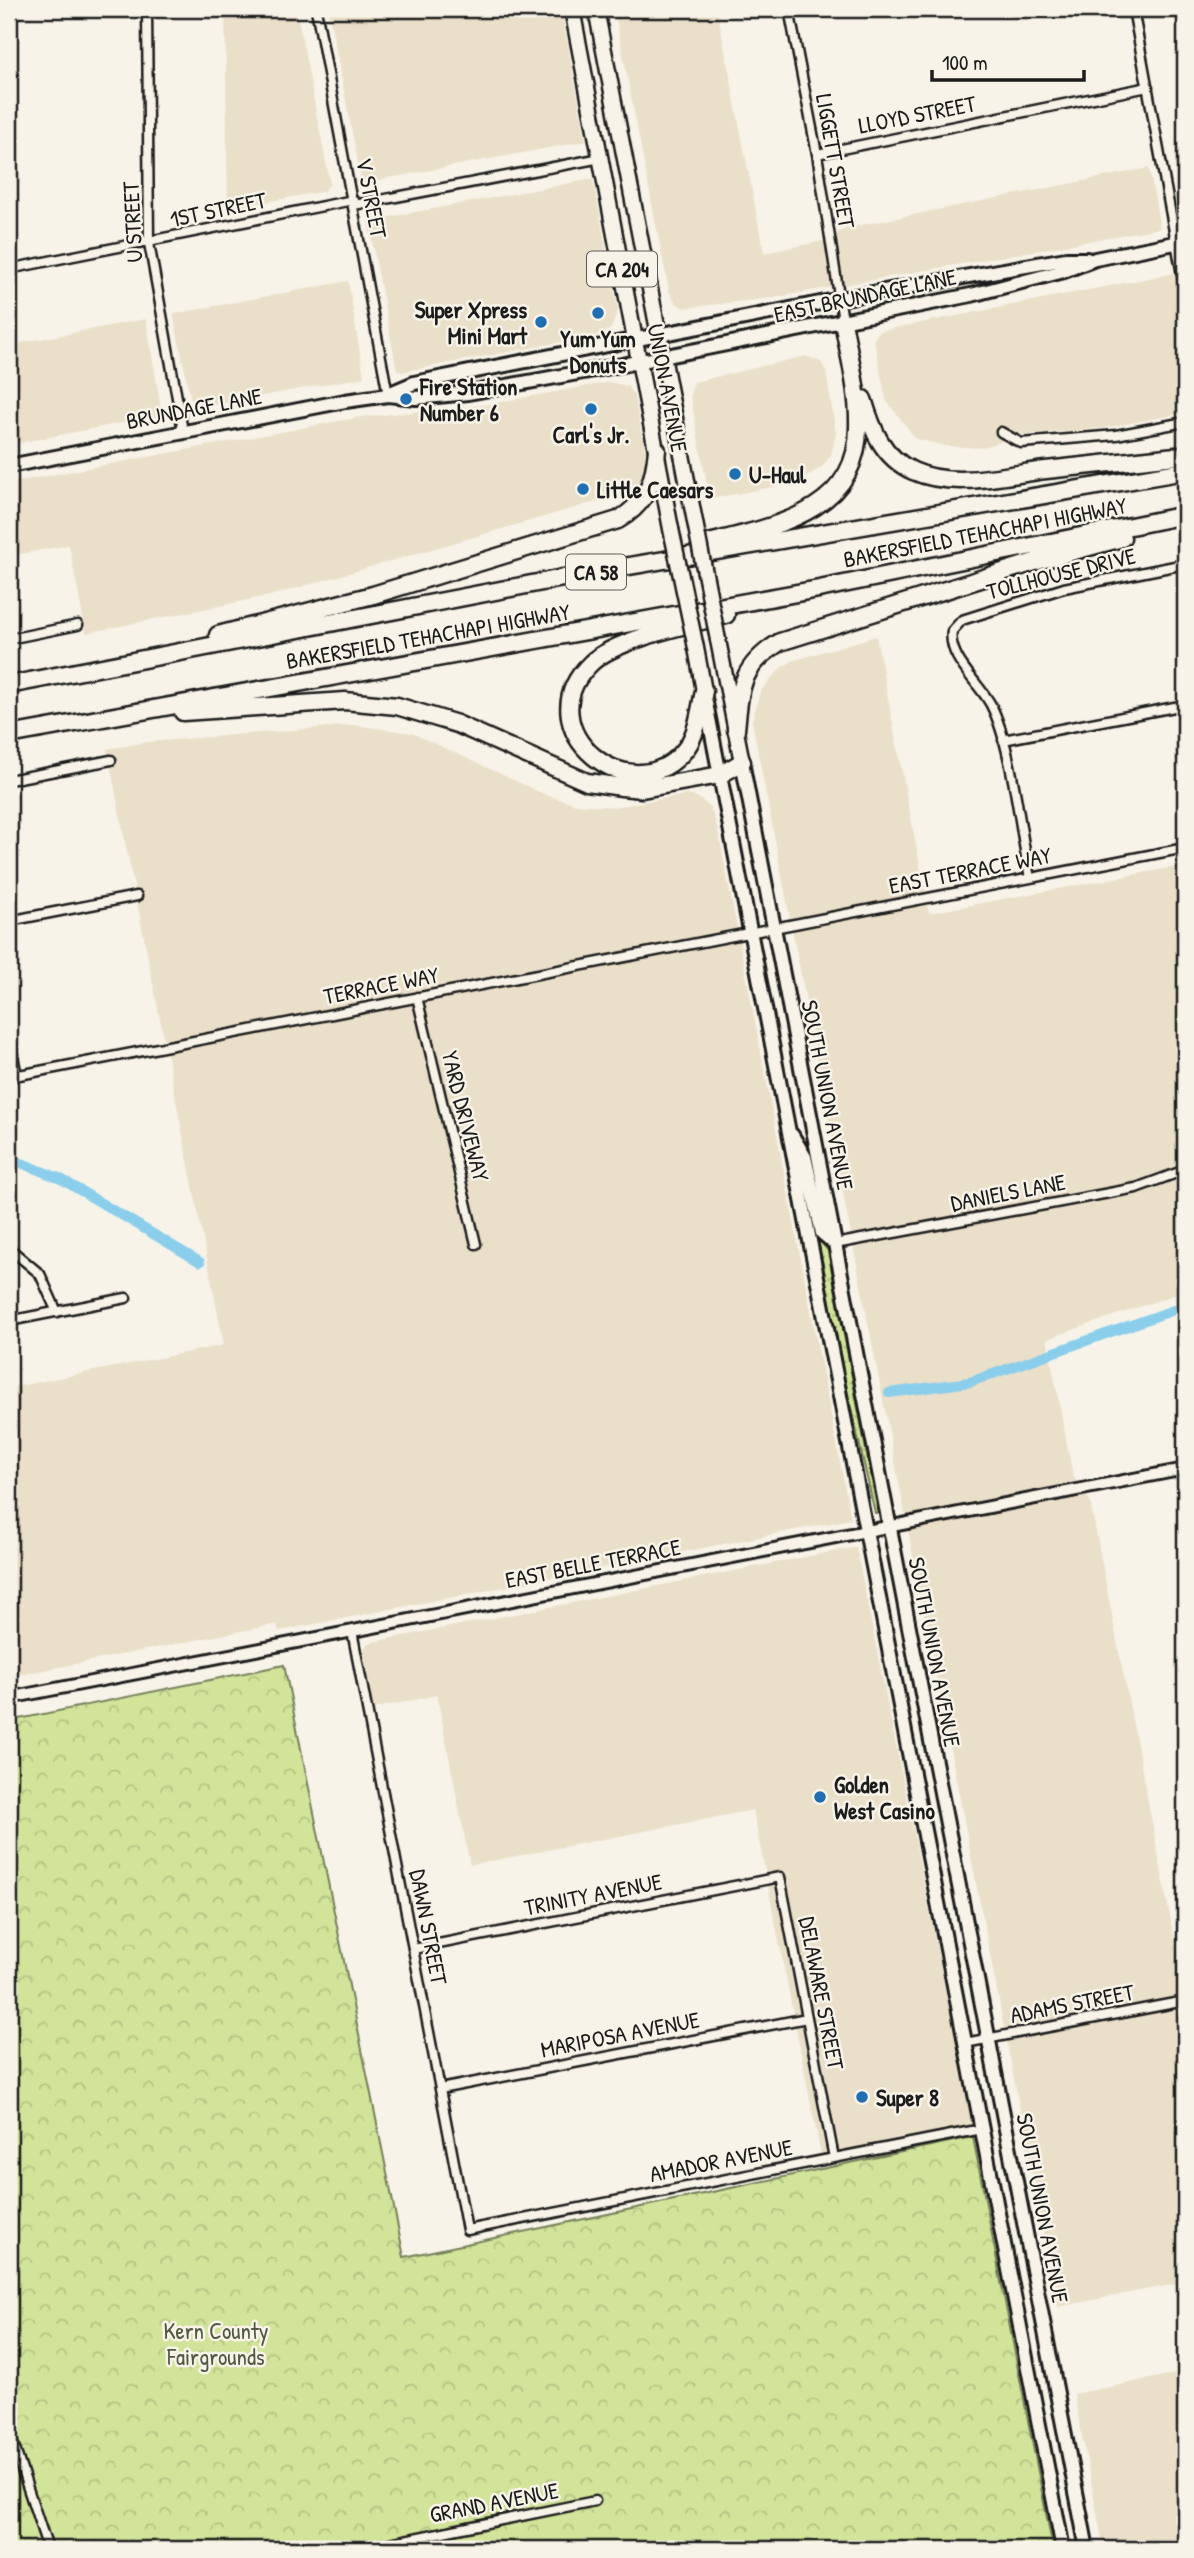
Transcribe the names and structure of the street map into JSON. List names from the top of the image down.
{
  "streets": {
    "highway": [
      "CA 204",
      "UNION AVENUE",
      "BAKERSFIELD TEHACHAPI HIGHWAY",
      "CA 58"
    ],
    "main road": ["EAST BRUNDAGE LANE", "BRUNDAGE LANE", "SOUTH UNION AVENUE"],
    "street": [
      "LLOYD STREET",
      "LIGGETT STREET",
      "V STREET",
      "1ST STREET",
      "U STREET",
      "TOLLHOUSE DRIVE",
      "EAST TERRACE WAY",
      "TERRACE WAY",
      "YARD DRIVEWAY",
      "DANIELS LANE",
      "EAST BELLE TERRACE",
      "TRINITY AVENUE",
      "DAWN STREET",
      "DELAWARE STREET",
      "ADAMS STREET",
      "MARIPOSA AVENUE",
      "AMADOR AVENUE",
      "GRAND AVENUE"
    ]
  },
  "crossings": [
    ["LLOYD STREET", "LIGGETT STREET"],
    ["LIGGETT STREET", "EAST BRUNDAGE LANE"],
    ["V STREET", "1ST STREET"],
    ["V STREET", "BRUNDAGE LANE"],
    ["1ST STREET", "U STREET"],
    ["1ST STREET", "UNION AVENUE"],
    ["U STREET", "BRUNDAGE LANE"],
    ["EAST BRUNDAGE LANE", "UNION AVENUE"],
    ["EAST BRUNDAGE LANE", "BRUNDAGE LANE"],
    ["UNION AVENUE", "BRUNDAGE LANE"],
    ["UNION AVENUE", "SOUTH UNION AVENUE"],
    ["EAST TERRACE WAY", "TERRACE WAY"],
    ["EAST TERRACE WAY", "SOUTH UNION AVENUE"],
    ["TERRACE WAY", "SOUTH UNION AVENUE"],
    ["TERRACE WAY", "YARD DRIVEWAY"],
    ["SOUTH UNION AVENUE", "DANIELS LANE"],
    ["SOUTH UNION AVENUE", "EAST BELLE TERRACE"],
    ["SOUTH UNION AVENUE", "ADAMS STREET"],
    ["SOUTH UNION AVENUE", "AMADOR AVENUE"],
    ["EAST BELLE TERRACE", "DAWN STREET"],
    ["TRINITY AVENUE", "DAWN STREET"],
    ["TRINITY AVENUE", "DELAWARE STREET"],
    ["DAWN STREET", "MARIPOSA AVENUE"],
    ["DAWN STREET", "AMADOR AVENUE"],
    ["DELAWARE STREET", "MARIPOSA AVENUE"],
    ["DELAWARE STREET", "AMADOR AVENUE"]
  ],
  "parks": ["Kern County Fairgrounds"],
  "places": [
    "Yum Yum Donuts",
    "Super Xpress Mini Mart",
    "Fire Station Number 6",
    "Carl's Jr.",
    "U-Haul",
    "Little Caesars",
    "Golden West Casino",
    "Super 8"
  ],
  "scale_bar": "100 m"
}
